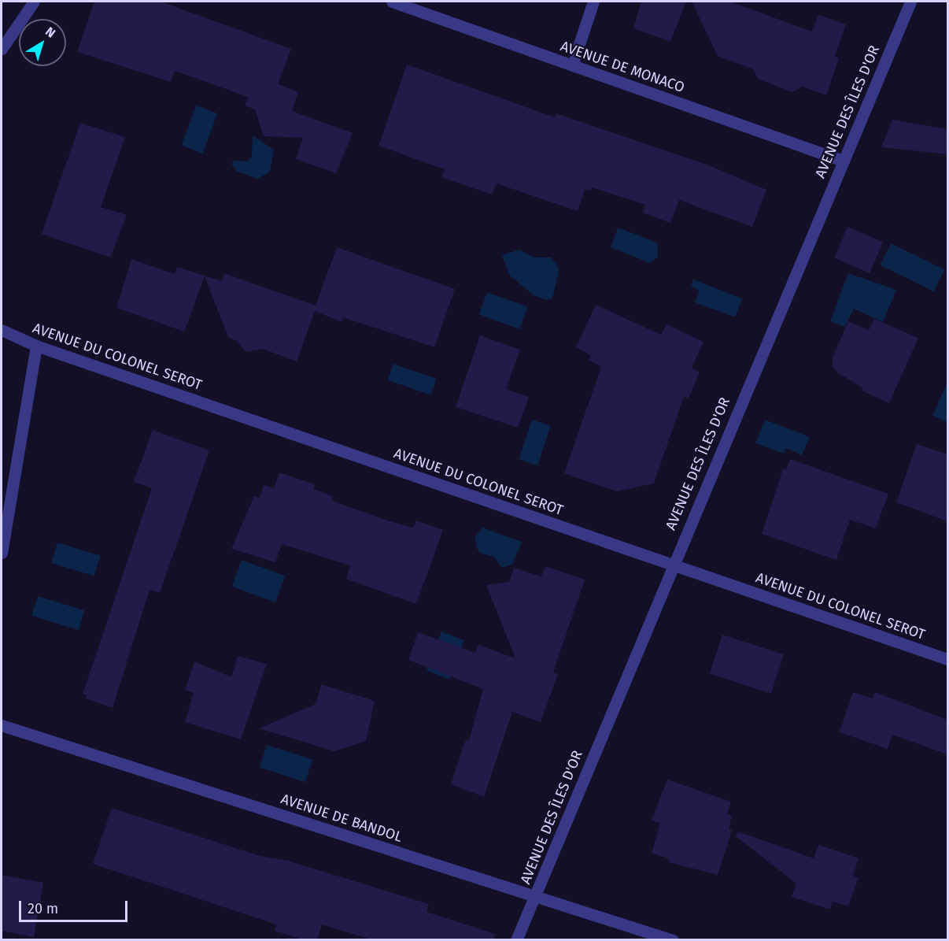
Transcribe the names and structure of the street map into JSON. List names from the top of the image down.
{
  "streets": {
    "street": [
      "AVENUE DE MONACO",
      "AVENUE DES ÎLES D'OR",
      "AVENUE DU COLONEL SEROT",
      "AVENUE DE BANDOL"
    ]
  },
  "crossings": [
    ["AVENUE DE MONACO", "AVENUE DES ÎLES D'OR"],
    ["AVENUE DES ÎLES D'OR", "AVENUE DU COLONEL SEROT"],
    ["AVENUE DES ÎLES D'OR", "AVENUE DE BANDOL"]
  ],
  "scale_bar": "20 m",
  "north": "top right"
}
